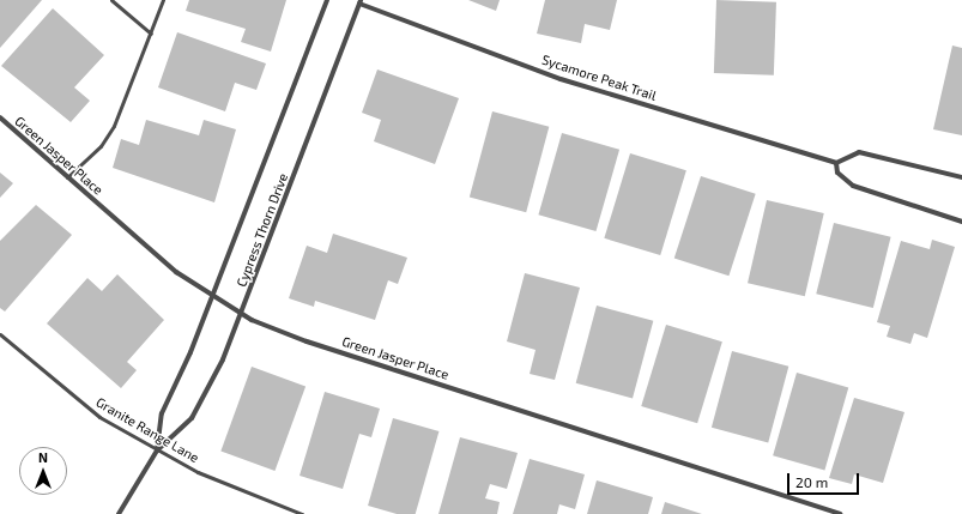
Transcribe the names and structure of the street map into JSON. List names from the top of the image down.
{
  "streets": {
    "street": ["Sycamore Peak Trail", "Green Jasper Place", "Cypress Thorn Drive"],
    "lane": ["Granite Range Lane"]
  },
  "crossings": [
    ["Sycamore Peak Trail", "Cypress Thorn Drive"],
    ["Green Jasper Place", "Cypress Thorn Drive"],
    ["Cypress Thorn Drive", "Granite Range Lane"]
  ],
  "scale_bar": "20 m",
  "north": "top"
}
